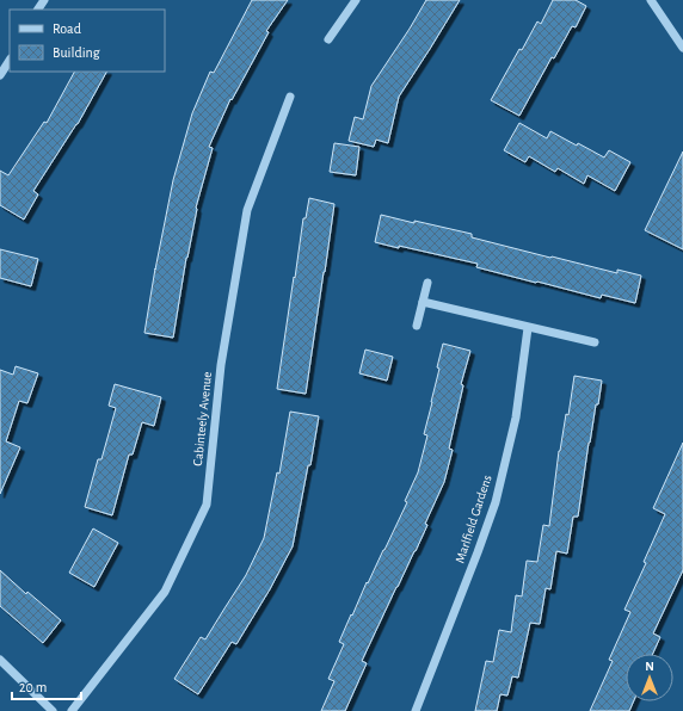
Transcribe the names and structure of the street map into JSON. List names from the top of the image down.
{
  "streets": {
    "street": ["Cabinteely Avenue", "Marlfield Gardens"]
  },
  "legend": ["Road", "Building"],
  "scale_bar": "20 m",
  "north": "top"
}
